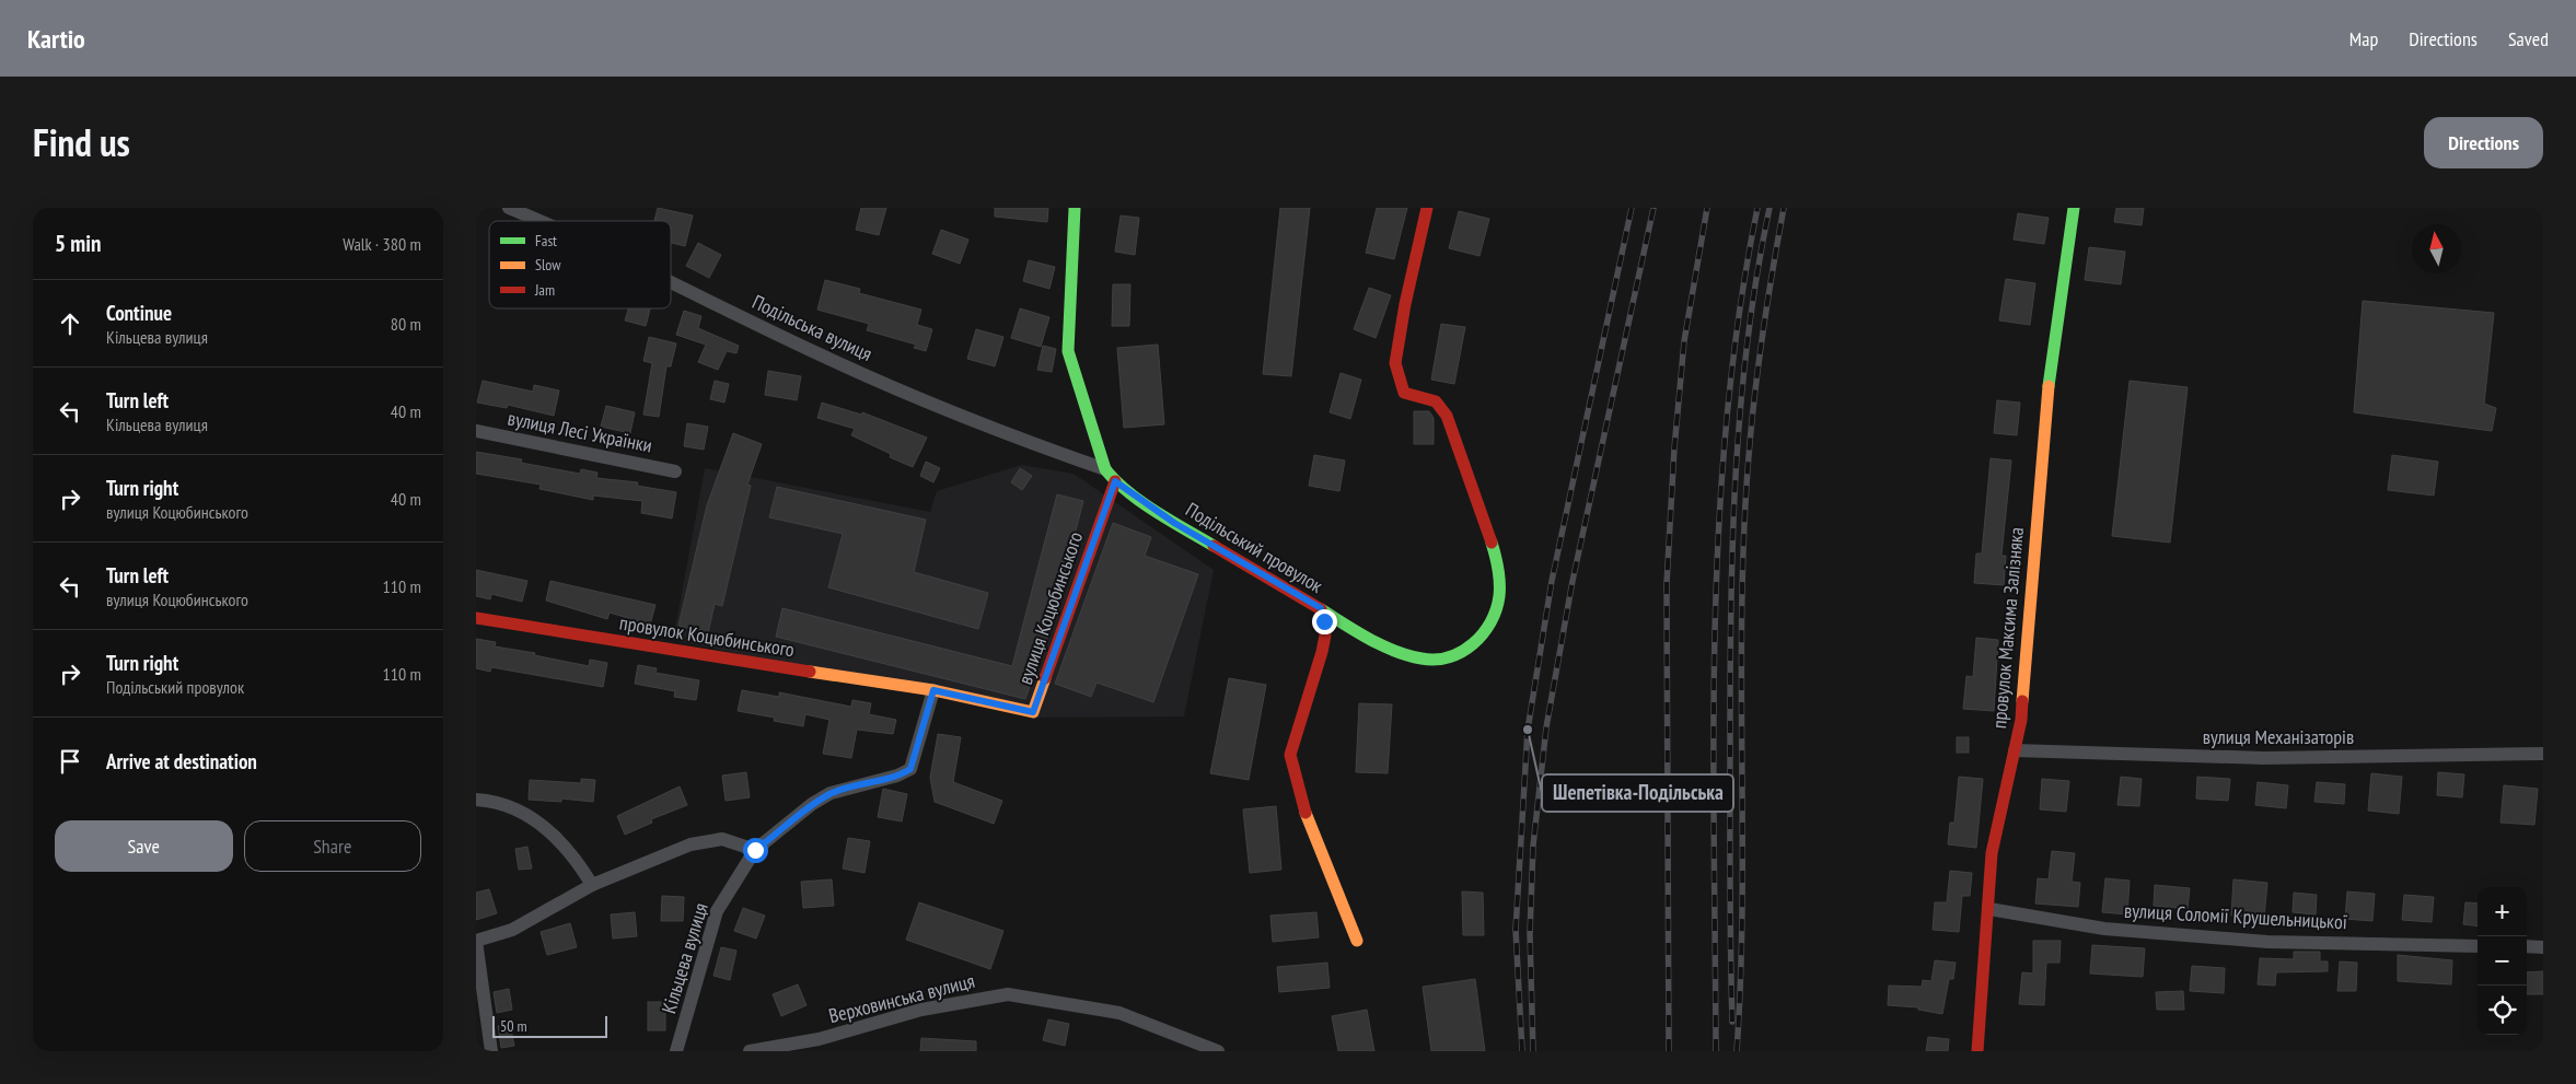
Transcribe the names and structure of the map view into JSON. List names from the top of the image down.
{
  "streets": {
    "street": [
      "Подільська вулиця",
      "вулиця Лесі Українки",
      "Подільський провулок",
      "вулиця Коцюбинського",
      "провулок Максима Залізняка",
      "провулок Коцюбинського",
      "вулиця Механізаторів",
      "вулиця Соломії Крушельницької",
      "Кільцева вулиця",
      "Верховинська вулиця"
    ]
  },
  "crossings": [
    ["Подільська вулиця", "Подільський провулок"],
    ["Подільський провулок", "вулиця Коцюбинського"],
    ["вулиця Коцюбинського", "провулок Коцюбинського"],
    ["вулиця Коцюбинського", "Кільцева вулиця"],
    ["провулок Максима Залізняка", "вулиця Механізаторів"],
    ["провулок Максима Залізняка", "вулиця Соломії Крушельницької"],
    ["провулок Коцюбинського", "Кільцева вулиця"]
  ],
  "places": ["Шепетівка-Подільська"],
  "legend": ["Fast", "Slow", "Jam"],
  "scale_bar": "50 m",
  "north": "top",
  "page": {
    "header": "Kartio",
    "nav": ["Map", "Directions", "Saved"],
    "title": "Find us",
    "buttons": [
      "Directions",
      ["Save", "Share"]
    ],
    "heading": ["5 min", "Walk · 380 m"],
    "list": [
      ["Continue", "Кільцева вулиця", "80 m"],
      ["Turn left", "Кільцева вулиця", "40 m"],
      ["Turn right", "вулиця Коцюбинського", "40 m"],
      ["Turn left", "вулиця Коцюбинського", "110 m"],
      ["Turn right", "Подільський провулок", "110 m"],
      "Arrive at destination"
    ],
    "map_buttons": ["+", "−"],
    "scale": "50 m"
  }
}
